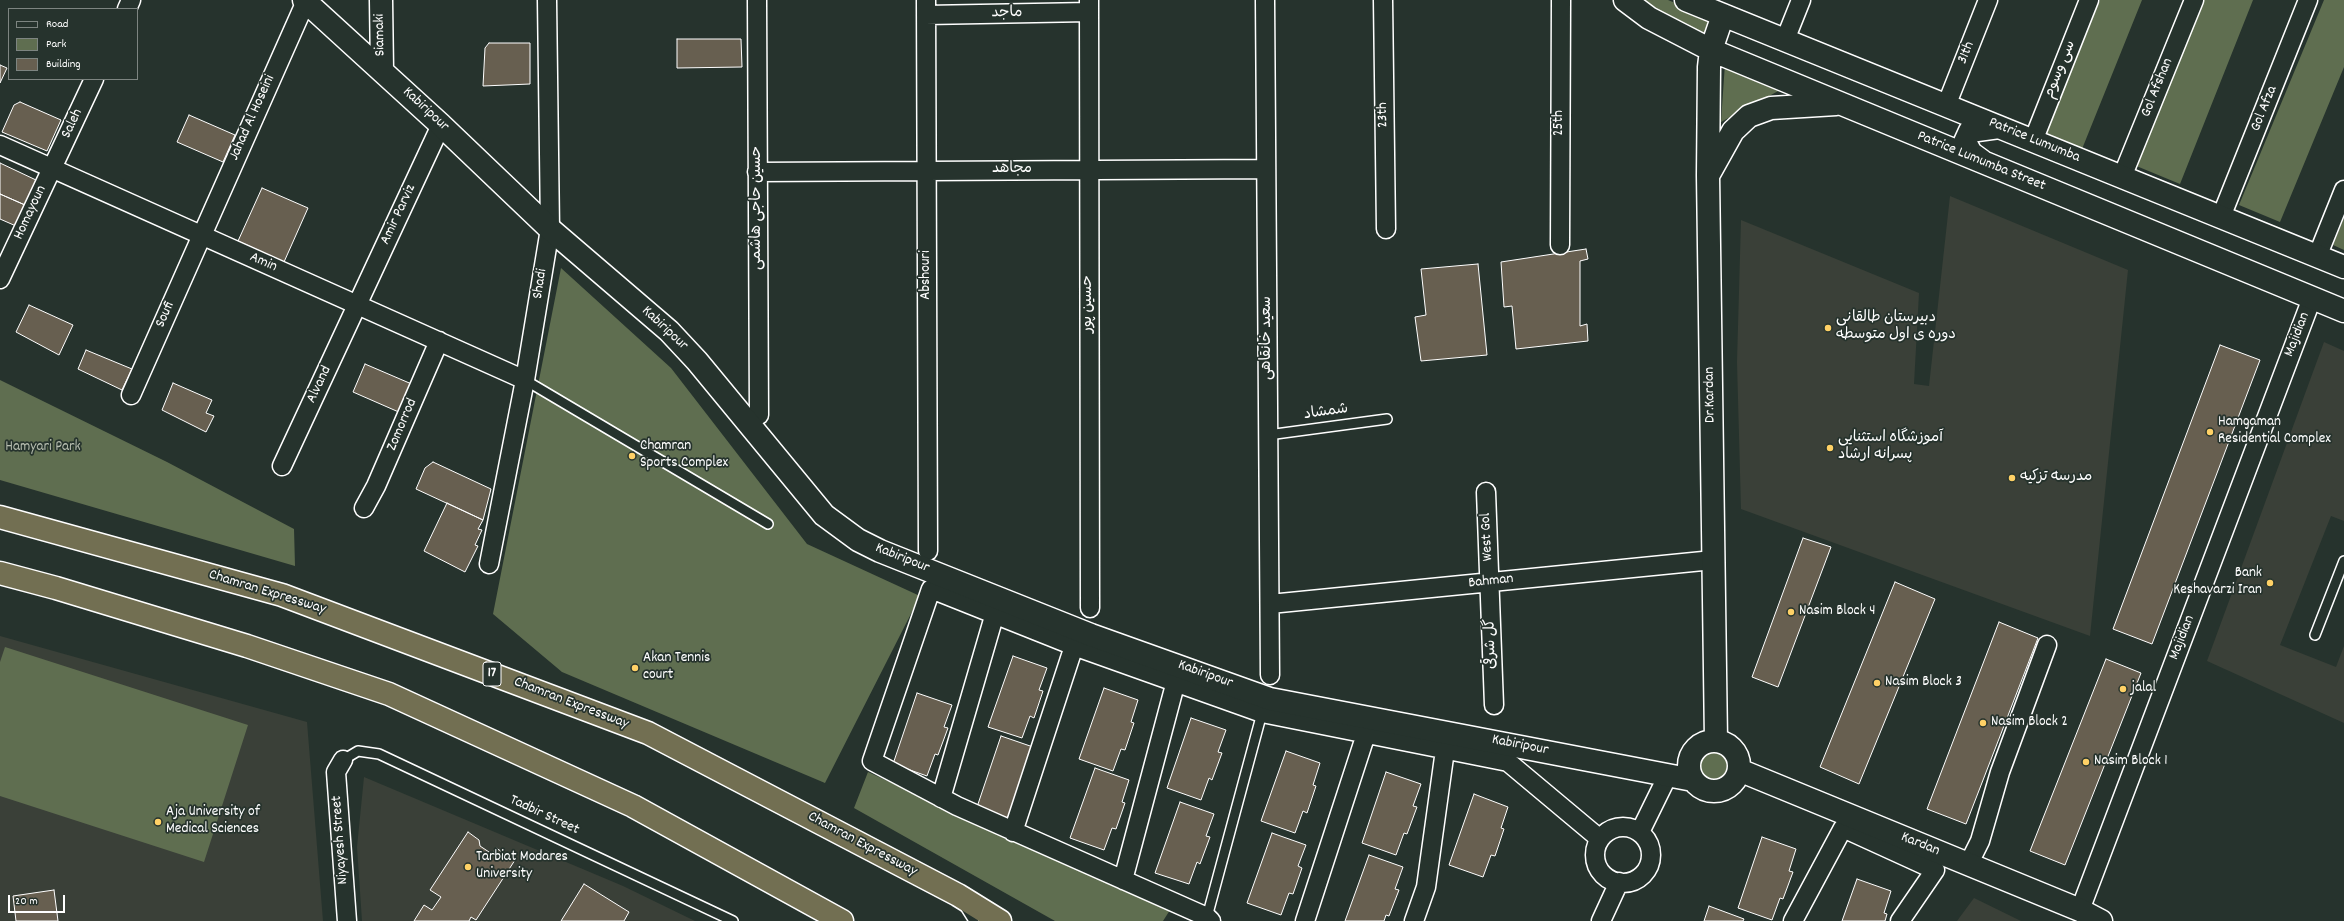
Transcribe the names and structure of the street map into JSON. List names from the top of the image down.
{
  "streets": {
    "highway": ["Chamran Expressway", "17"],
    "street": [
      "ماجد",
      "Siamaki",
      "31th",
      "سی وسوم",
      "Gol Afshan",
      "Gol Afza",
      "Kabiripour",
      "23th",
      "Jahad Al Hoseini",
      "25th",
      "Saleh",
      "Patrice Lumumba",
      "Patrice Lumumba Street",
      "مجاهد",
      "حسین حاجی هاشمی",
      "Homayoun",
      "Amir Parviz",
      "Amin",
      "Abshouri",
      "Shadi",
      "حسین پور",
      "Soufi",
      "Majidian",
      "سعید خانقاهی",
      "Alvand",
      "Dr.Kardan",
      "Zomorrod",
      "West Gol",
      "Bahman",
      "گل شرقی",
      "Niyayesh Street",
      "Kardan"
    ],
    "lane": ["شمشاد", "Tadbir Street"]
  },
  "crossings": [
    ["ماجد", "Abshouri"],
    ["ماجد", "حسین پور"],
    ["Siamaki", "Kabiripour"],
    ["31th", "Patrice Lumumba"],
    ["سی وسوم", "Patrice Lumumba"],
    ["Gol Afshan", "Patrice Lumumba"],
    ["Gol Afza", "Patrice Lumumba"],
    ["Kabiripour", "Jahad Al Hoseini"],
    ["Kabiripour", "Amir Parviz"],
    ["Kabiripour", "Shadi"],
    ["Kabiripour", "Dr.Kardan"],
    ["Kabiripour", "Kardan"],
    ["Jahad Al Hoseini", "Amin"],
    ["Jahad Al Hoseini", "Soufi"],
    ["Saleh", "Homayoun"],
    ["Saleh", "Amin"],
    ["Patrice Lumumba", "Dr.Kardan"],
    ["Patrice Lumumba Street", "Majidian"],
    ["Patrice Lumumba Street", "Dr.Kardan"],
    ["مجاهد", "حسین حاجی هاشمی"],
    ["مجاهد", "Abshouri"],
    ["مجاهد", "حسین پور"],
    ["مجاهد", "سعید خانقاهی"],
    ["Homayoun", "Amin"],
    ["Amir Parviz", "Amin"],
    ["Amir Parviz", "Alvand"],
    ["Amin", "Shadi"],
    ["Amin", "Soufi"],
    ["Amin", "Alvand"],
    ["Amin", "Zomorrod"],
    ["Majidian", "Kardan"],
    ["سعید خانقاهی", "شمشاد"],
    ["سعید خانقاهی", "Bahman"],
    ["Dr.Kardan", "Bahman"],
    ["Dr.Kardan", "Kardan"],
    ["West Gol", "Bahman"],
    ["West Gol", "گل شرقی"],
    ["Bahman", "گل شرقی"],
    ["Tadbir Street", "Niyayesh Street"]
  ],
  "parks": ["Hamyari Park"],
  "places": [
    "دبیرستان طالقانی دوره ی اول متوسطه",
    "Hamgaman Residential Complex",
    "آموزشگاه استثنایی پسرانه ارشاد",
    "Chamran Sports Complex",
    "مدرسه تزکیه",
    "Bank Keshavarzi Iran",
    "Nasim Block 4",
    "Akan Tennis court",
    "Nasim Block 3",
    "jalal",
    "Nasim Block 2",
    "Nasim Block 1",
    "Aja University of Medical Sciences",
    "Tarbiat Modares University"
  ],
  "legend": ["Road", "Park", "Building"],
  "scale_bar": "20 m"
}
